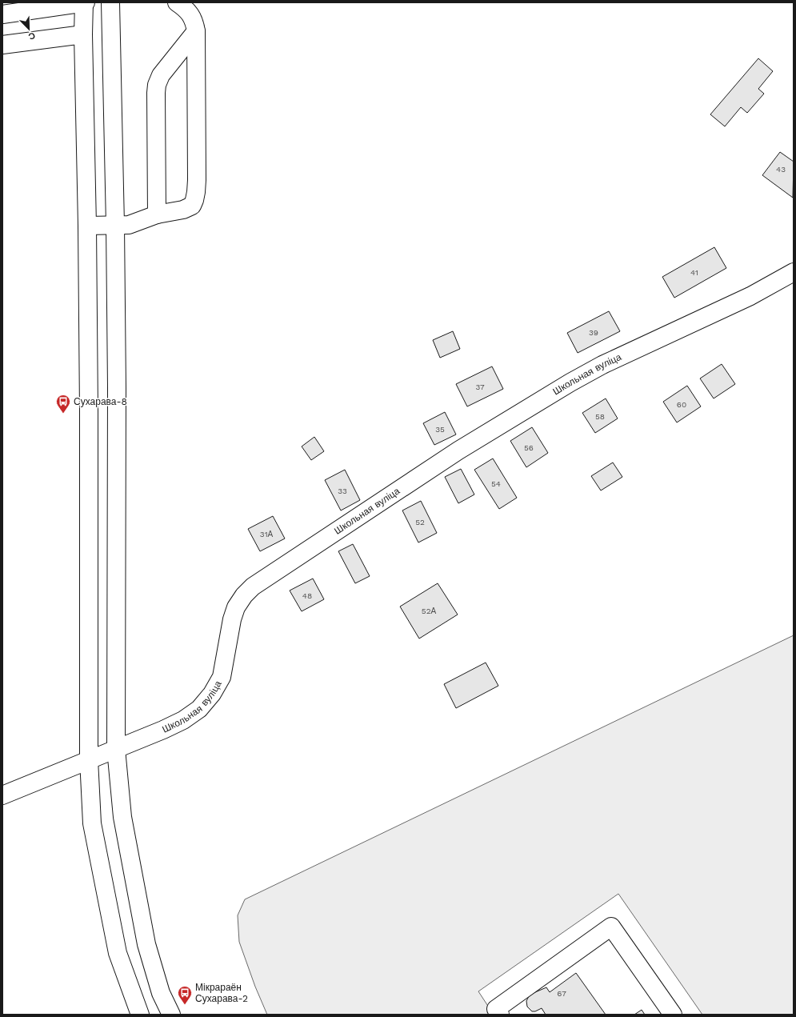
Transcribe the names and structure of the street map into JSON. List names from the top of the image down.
{
  "streets": {
    "main road": ["Школьная вуліца"]
  },
  "places": {
    "bus stop": ["Сухарава-8", "Мікрараён Сухарава-2"]
  },
  "house_numbers": [
    "43",
    "41",
    "39",
    "37",
    "60",
    "58",
    "35",
    "56",
    "54",
    "33",
    "52",
    "31А",
    "48",
    "52А",
    "67"
  ],
  "north": "bottom right"
}
